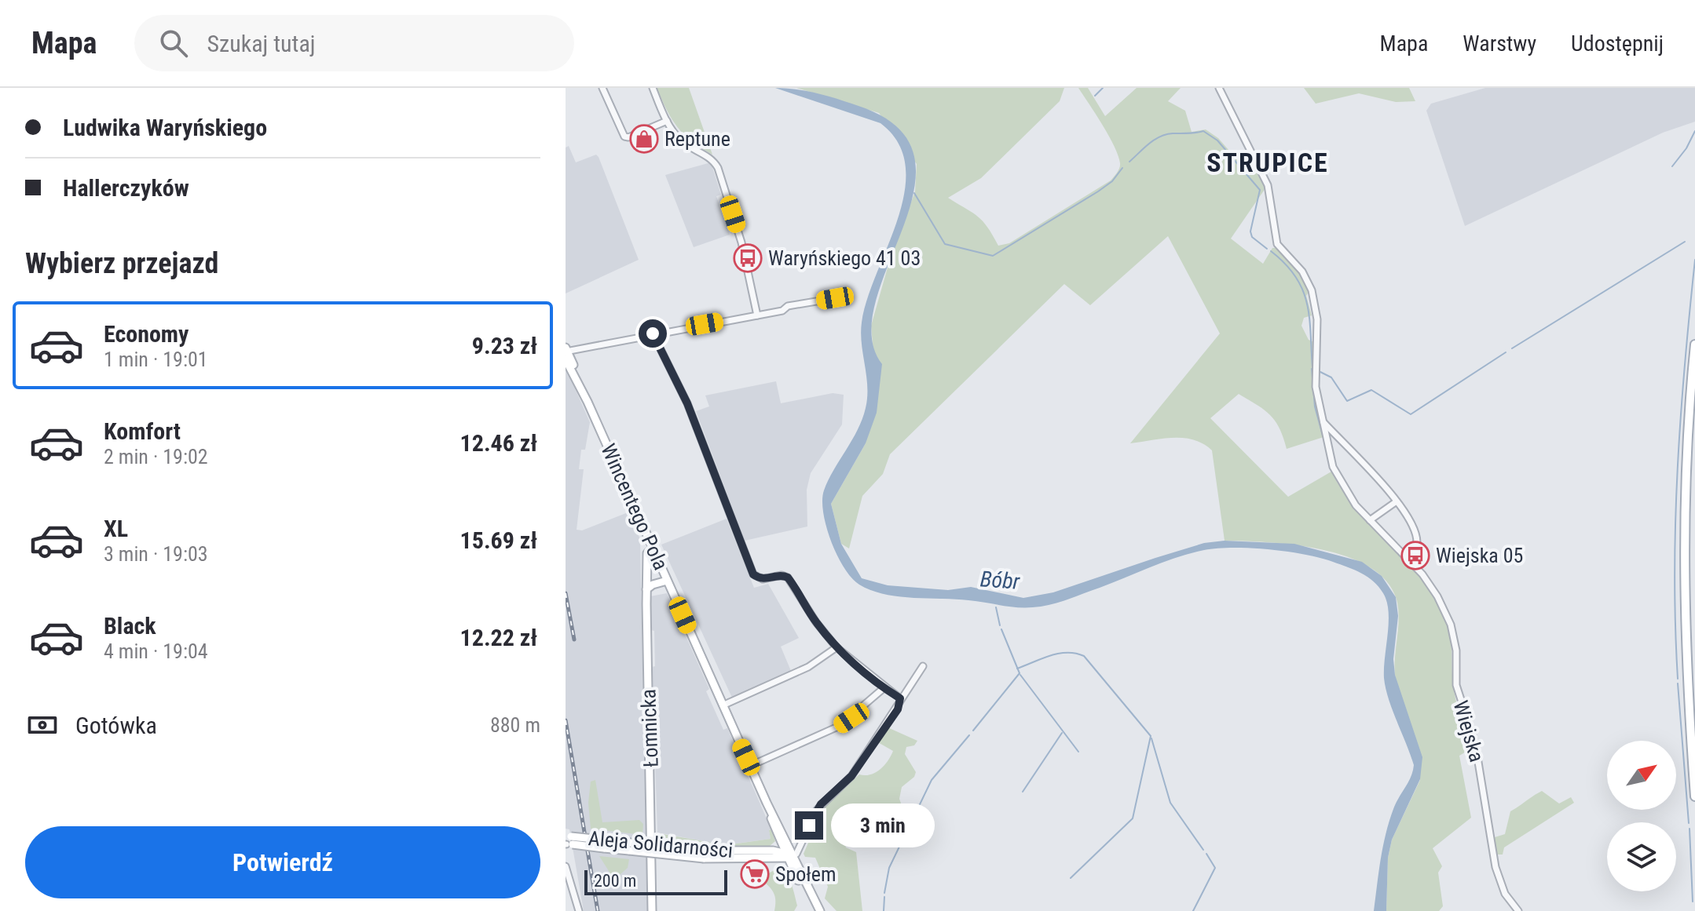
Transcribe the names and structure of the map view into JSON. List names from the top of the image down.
{
  "streets": {
    "street": [
      "Wincentego Pola",
      "Łomnicka",
      "Wiejska",
      "Aleja Solidarności"
    ]
  },
  "crossings": [
    ["Wincentego Pola", "Łomnicka"],
    ["Wincentego Pola", "Aleja Solidarności"]
  ],
  "districts": ["STRUPICE"],
  "water": ["Bóbr"],
  "places": {
    "shop": ["Reptune"],
    "bus stop": ["Waryńskiego 41 03", "Wiejska 05"],
    "supermarket": ["Społem"]
  },
  "scale_bar": "200 m",
  "north": "top right",
  "page": {
    "header": "Mapa",
    "search": "Szukaj tutaj",
    "nav": ["Mapa", "Warstwy", "Udostępnij"],
    "banner": ["Ludwika Waryńskiego", "Hallerczyków"],
    "heading": "Wybierz przejazd",
    "list": [
      {
        "name": "Economy",
        "note": "1 min · 19:01",
        "value": "9.23 zł"
      },
      {
        "name": "Komfort",
        "note": "2 min · 19:02",
        "value": "12.46 zł"
      },
      {
        "name": "XL",
        "note": "3 min · 19:03",
        "value": "15.69 zł"
      },
      {
        "name": "Black",
        "note": "4 min · 19:04",
        "value": "12.22 zł"
      }
    ],
    "pay": ["Gotówka", "880 m"],
    "bubble": "3 min",
    "buttons": "Potwierdź",
    "scale": "200 m"
  }
}
